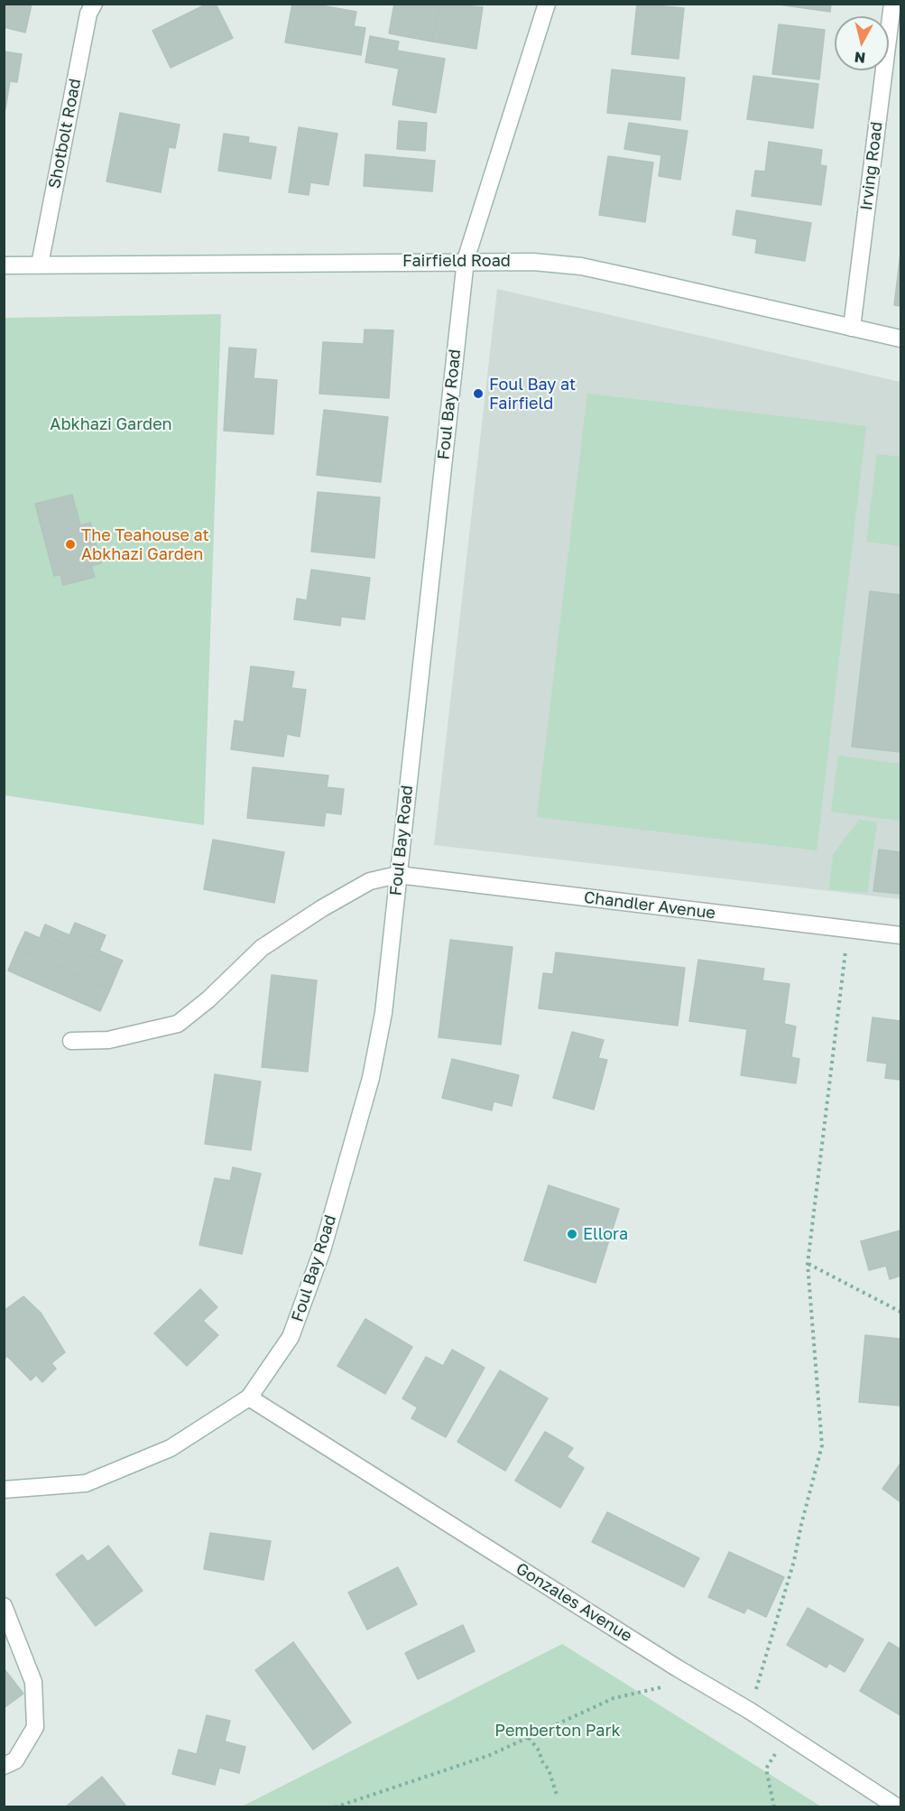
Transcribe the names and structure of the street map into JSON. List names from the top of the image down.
{
  "streets": {
    "street": [
      "Shotbolt Road",
      "Irving Road",
      "Fairfield Road",
      "Foul Bay Road",
      "Chandler Avenue",
      "Gonzales Avenue"
    ]
  },
  "crossings": [
    ["Shotbolt Road", "Fairfield Road"],
    ["Irving Road", "Fairfield Road"],
    ["Fairfield Road", "Foul Bay Road"],
    ["Foul Bay Road", "Chandler Avenue"],
    ["Foul Bay Road", "Gonzales Avenue"]
  ],
  "parks": ["Abkhazi Garden", "Pemberton Park"],
  "places": ["Foul Bay at Fairfield", "The Teahouse at Abkhazi Garden", "Ellora"],
  "north": "bottom"
}
